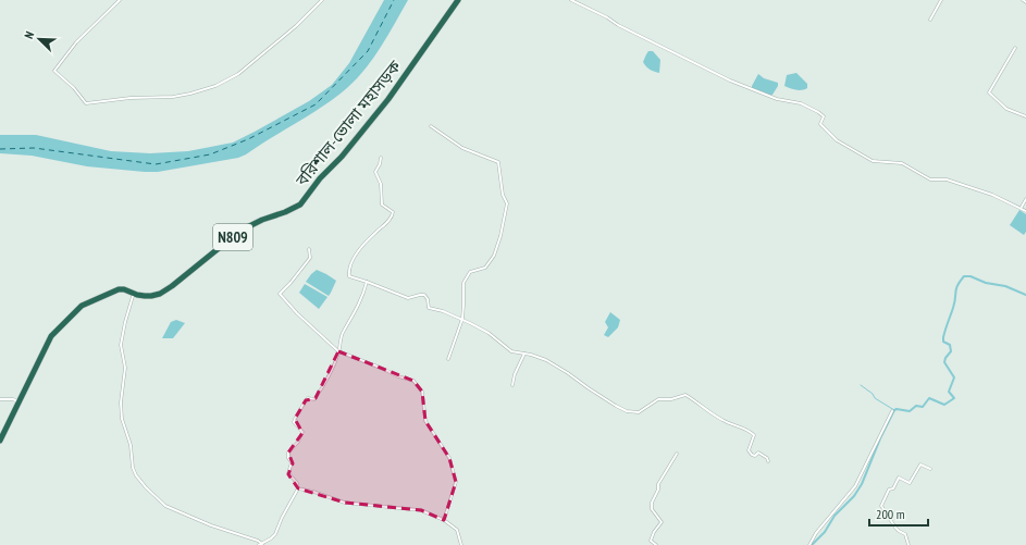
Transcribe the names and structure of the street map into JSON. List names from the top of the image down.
{
  "streets": {
    "highway": ["বরিশাল-ভোলা মহাসড়ক", "N809"]
  },
  "scale_bar": "200 m",
  "north": "top left"
}
